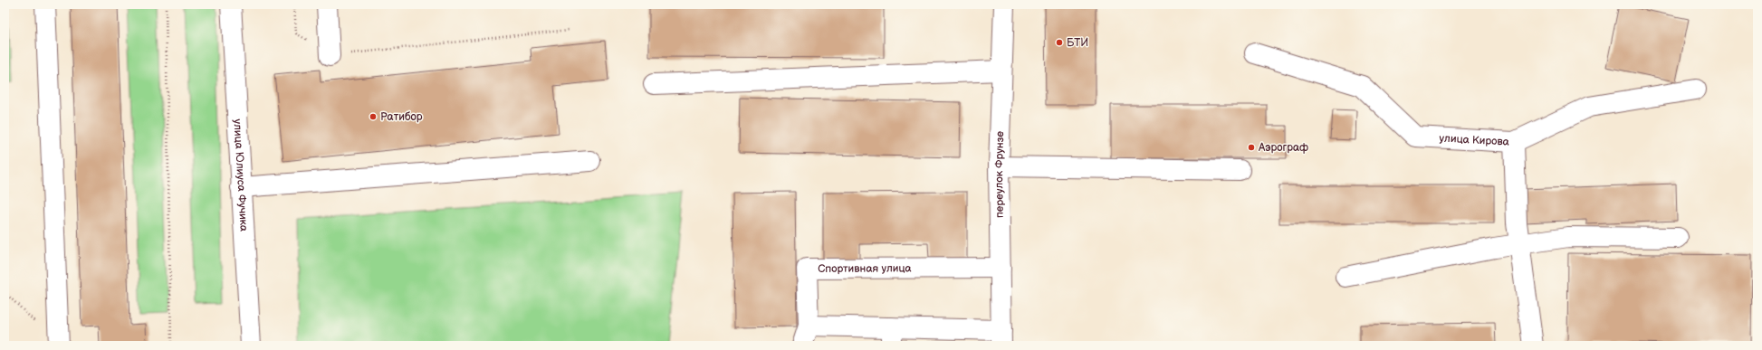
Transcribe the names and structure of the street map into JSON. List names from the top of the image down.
{
  "streets": {
    "street": [
      "улица Кирова",
      "переулок Фрунзе",
      "улица Юлиуса Фучика",
      "Спортивная улица"
    ]
  },
  "crossings": [
    ["переулок Фрунзе", "Спортивная улица"]
  ],
  "places": ["БТИ", "Ратибор", "Аэрограф"]
}
